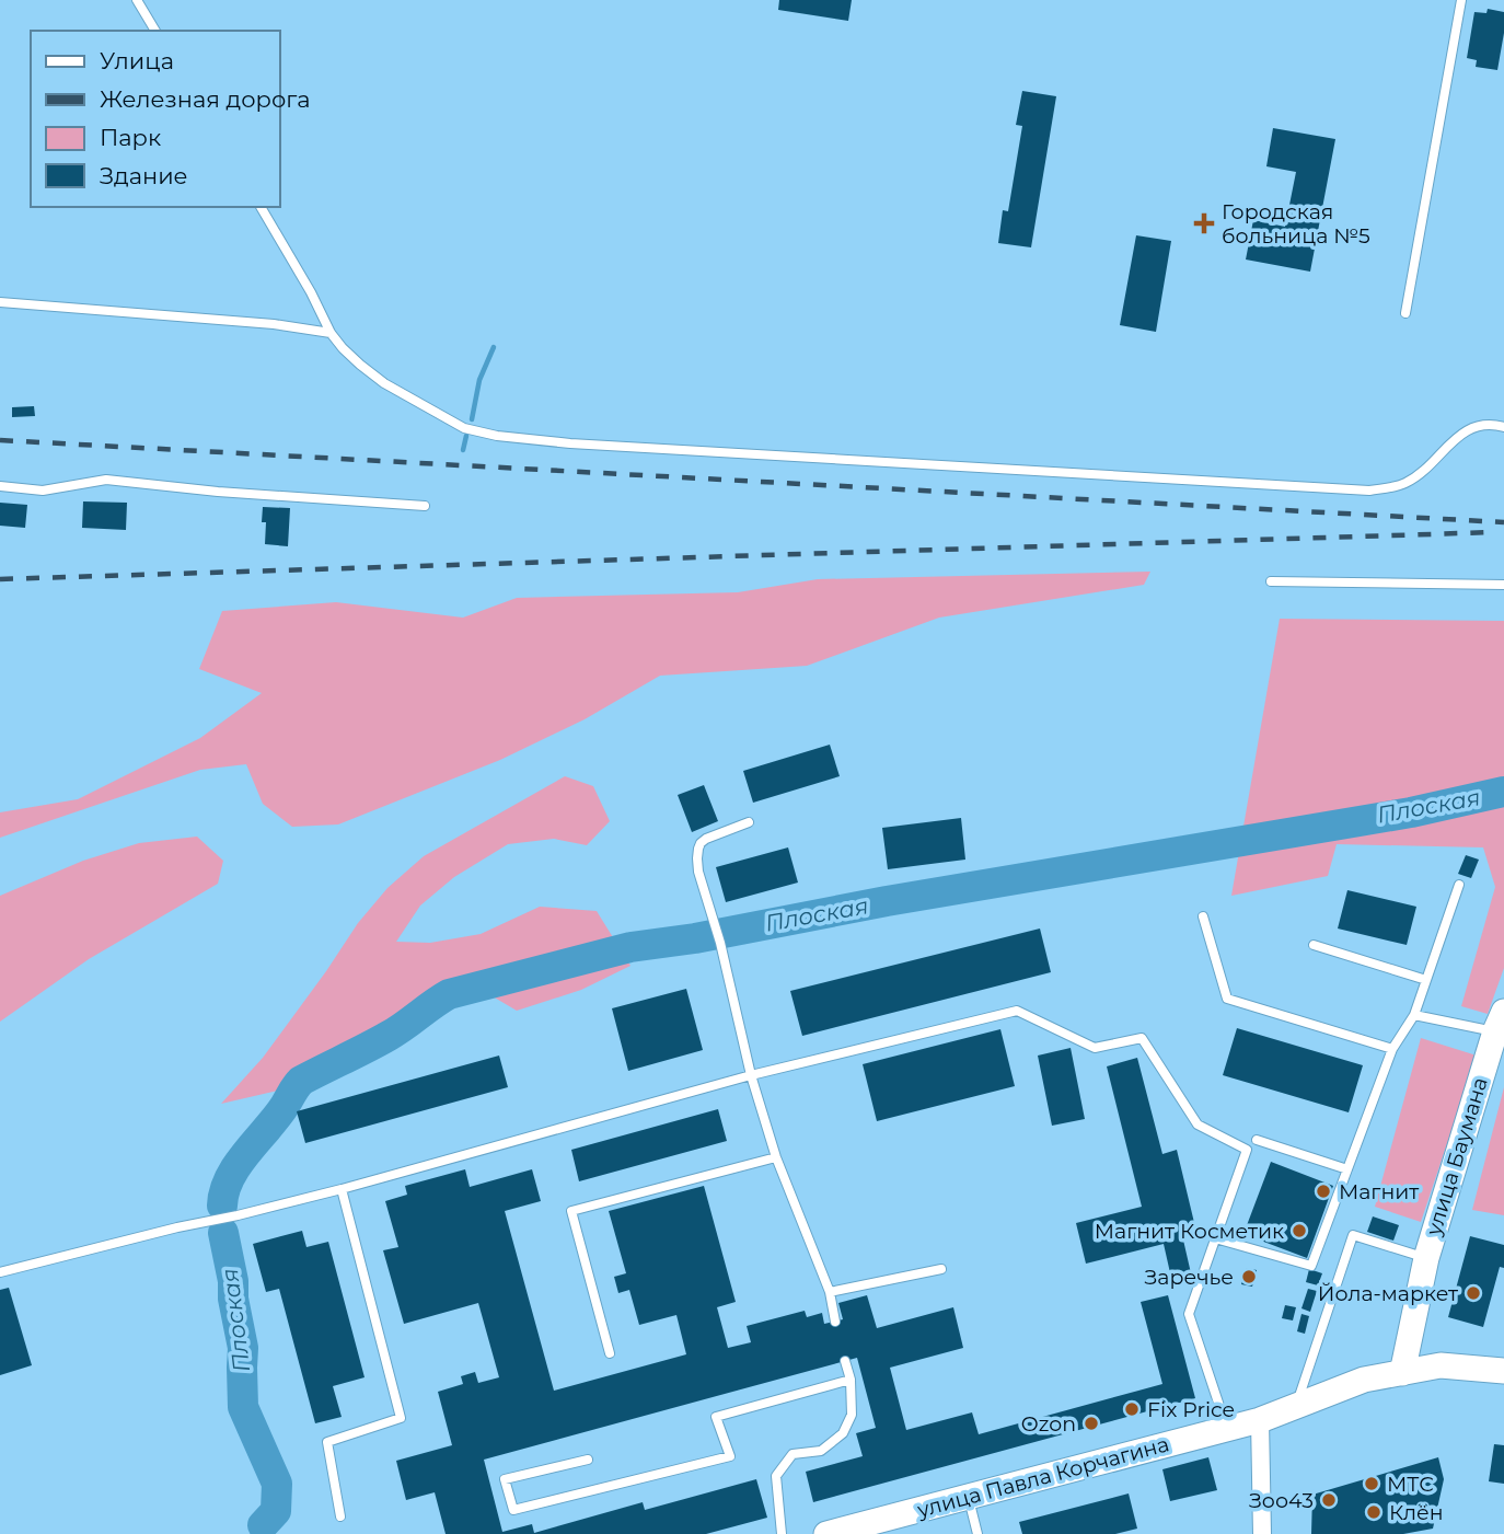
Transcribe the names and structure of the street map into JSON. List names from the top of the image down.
{
  "streets": {
    "main road": ["улица Баумана", "улица Павла Корчагина"]
  },
  "crossings": [
    ["улица Баумана", "улица Павла Корчагина"]
  ],
  "water": ["Плоская"],
  "places": {
    "health": ["Городская больница №5"],
    "other": [
      "Магнит",
      "Магнит Косметик",
      "Заречье",
      "Йола-маркет",
      "Fix Price",
      "Ozon",
      "МТС",
      "Зоо43",
      "Клён"
    ]
  },
  "legend": [
    "Улица",
    "Железная дорога",
    "Парк",
    "Здание"
  ]
}
